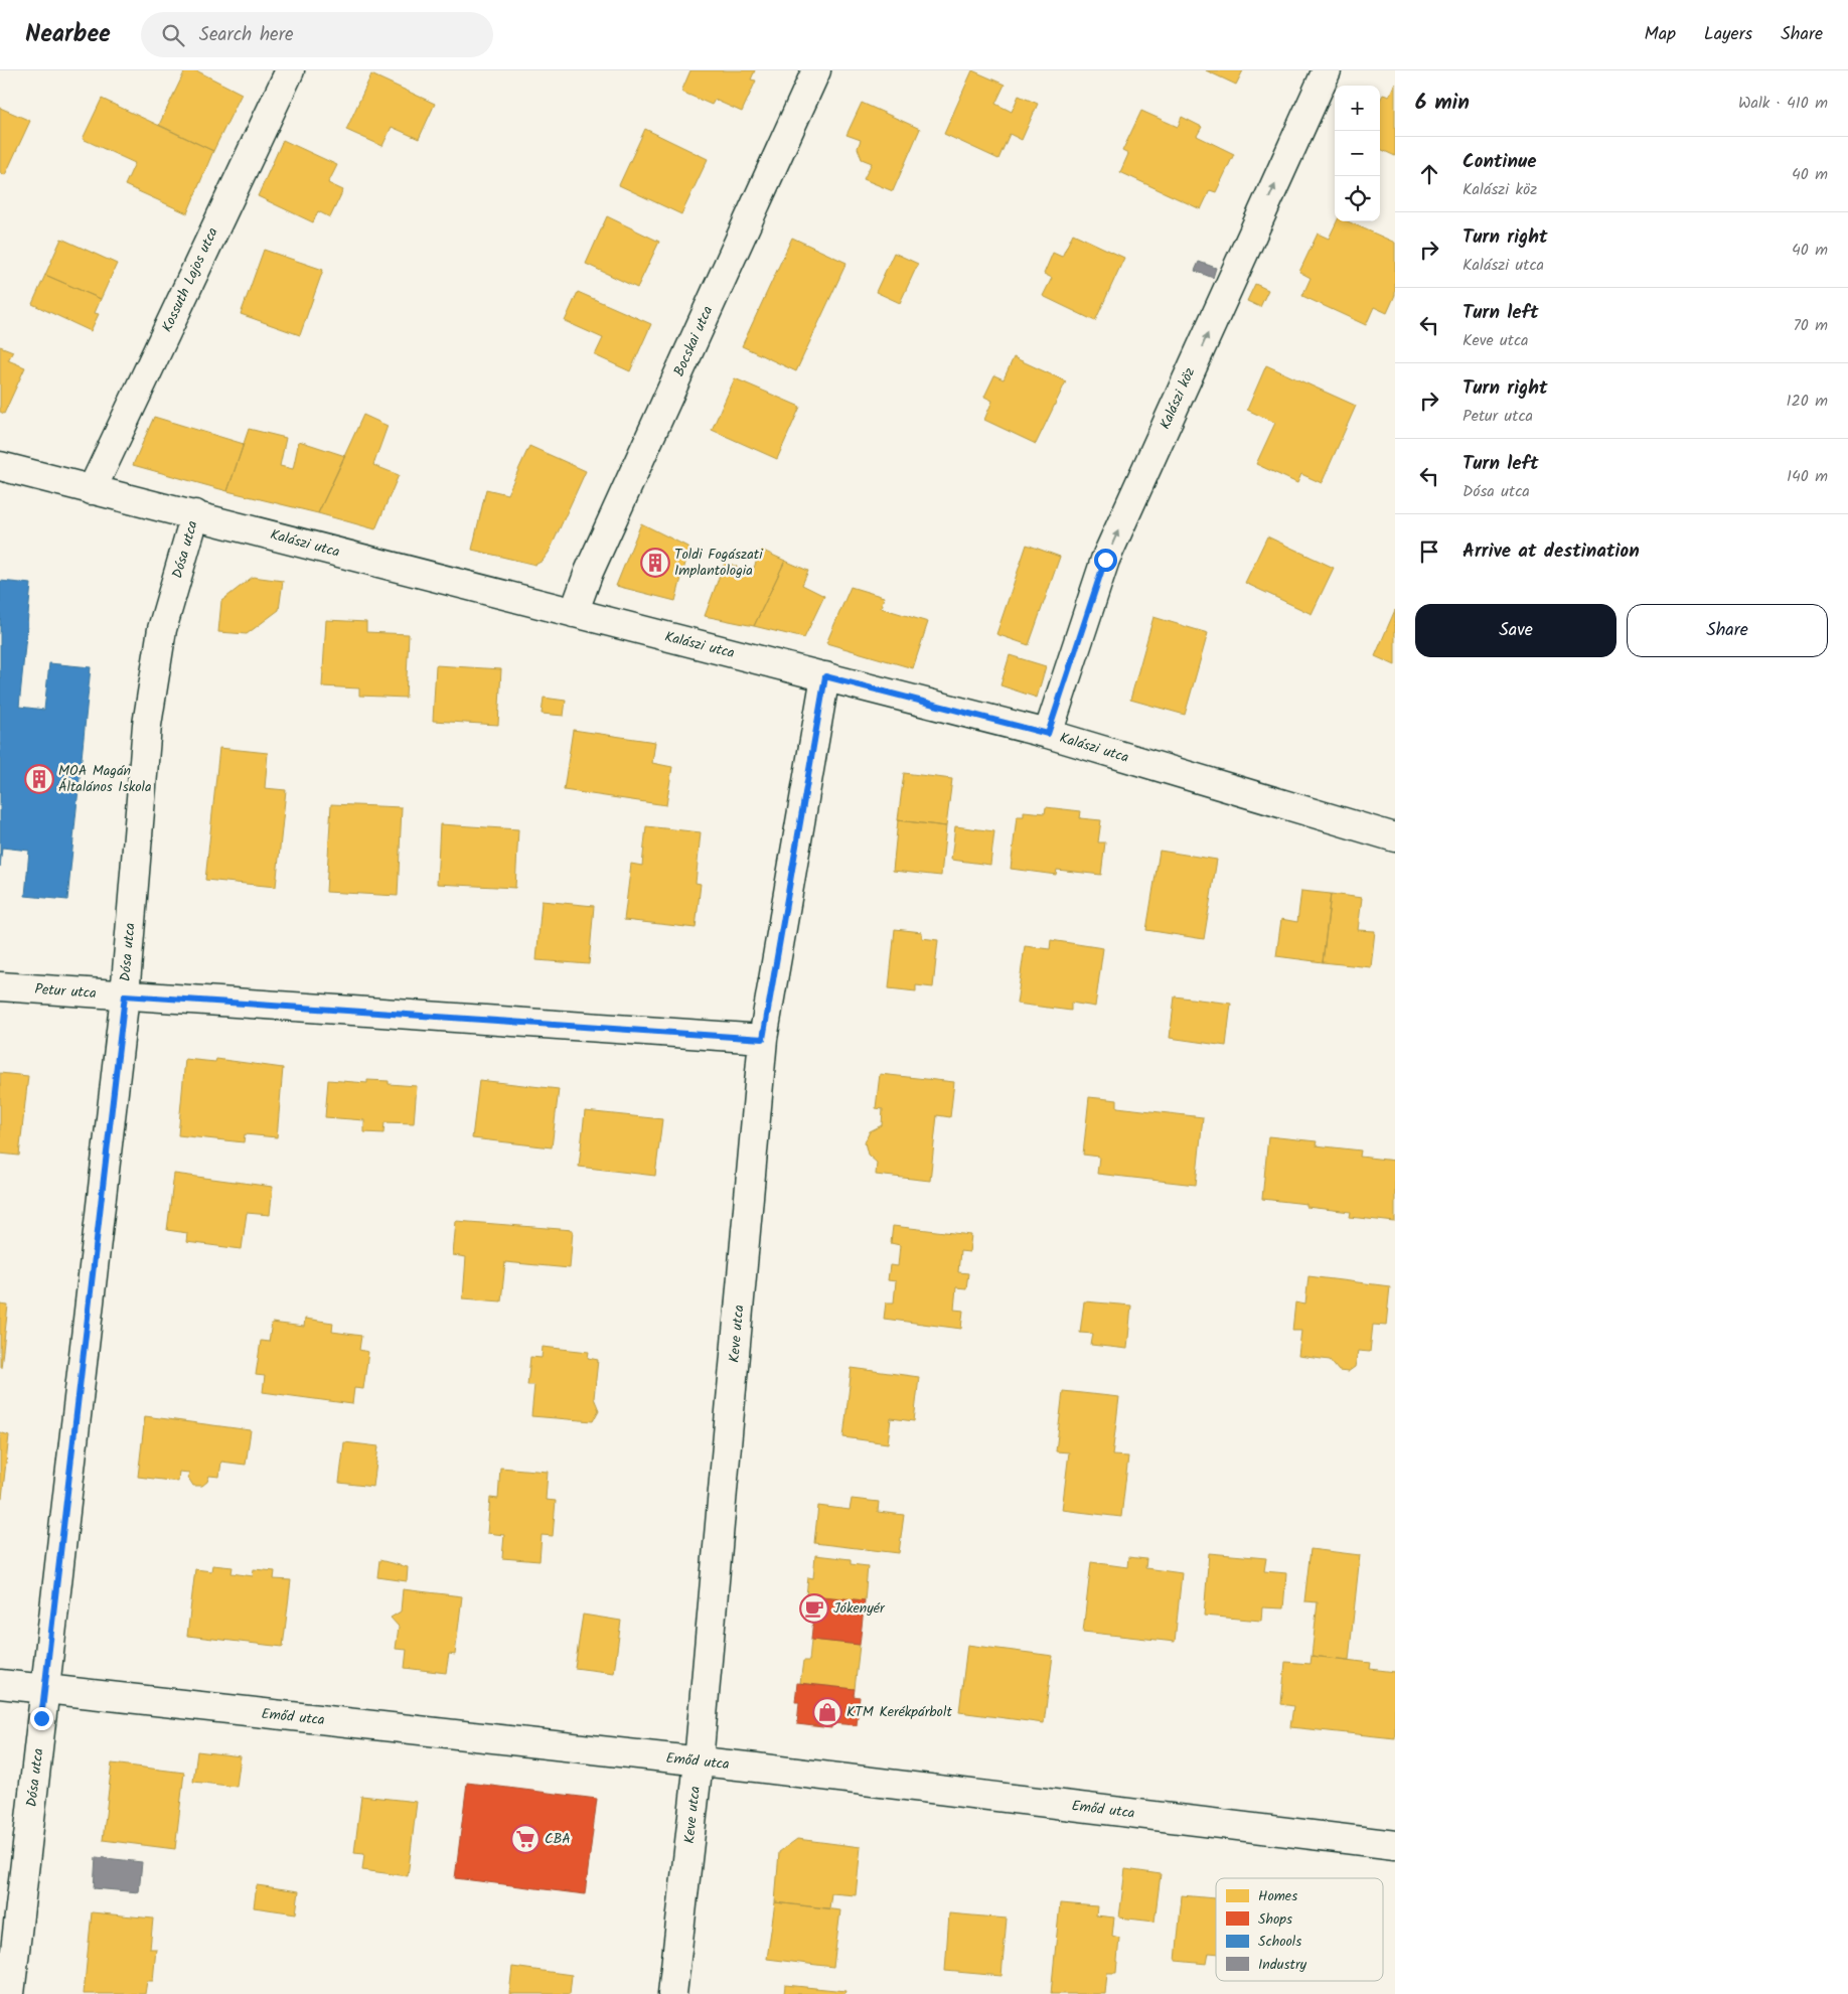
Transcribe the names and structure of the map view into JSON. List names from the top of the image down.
{
  "streets": {
    "street": [
      "Kossuth Lajos utca",
      "Bocskai utca",
      "Kalászi köz",
      "Kalászi utca",
      "Dósa utca",
      "Petur utca",
      "Keve utca",
      "Emőd utca"
    ]
  },
  "crossings": [
    ["Kossuth Lajos utca", "Kalászi utca"],
    ["Bocskai utca", "Kalászi utca"],
    ["Kalászi köz", "Kalászi utca"],
    ["Kalászi utca", "Dósa utca"],
    ["Kalászi utca", "Keve utca"],
    ["Dósa utca", "Petur utca"],
    ["Dósa utca", "Emőd utca"],
    ["Petur utca", "Keve utca"],
    ["Keve utca", "Emőd utca"]
  ],
  "one_way": ["Kalászi köz"],
  "places": {
    "building": ["Toldi Fogászati Implantologia", "MOA Magán Általános Iskola"],
    "cafe": ["Jókenyér"],
    "shop": ["KTM Kerékpárbolt"],
    "supermarket": ["CBA"]
  },
  "legend": [
    "Homes",
    "Shops",
    "Schools",
    "Industry"
  ],
  "page": {
    "header": "Nearbee",
    "search": "Search here",
    "nav": ["Map", "Layers", "Share"],
    "heading": ["6 min", "Walk · 410 m"],
    "map_buttons": ["+", "−"],
    "list": [
      ["Continue", "Kalászi köz", "40 m"],
      ["Turn right", "Kalászi utca", "40 m"],
      ["Turn left", "Keve utca", "70 m"],
      ["Turn right", "Petur utca", "120 m"],
      ["Turn left", "Dósa utca", "140 m"],
      "Arrive at destination"
    ],
    "buttons": ["Save", "Share"]
  }
}
